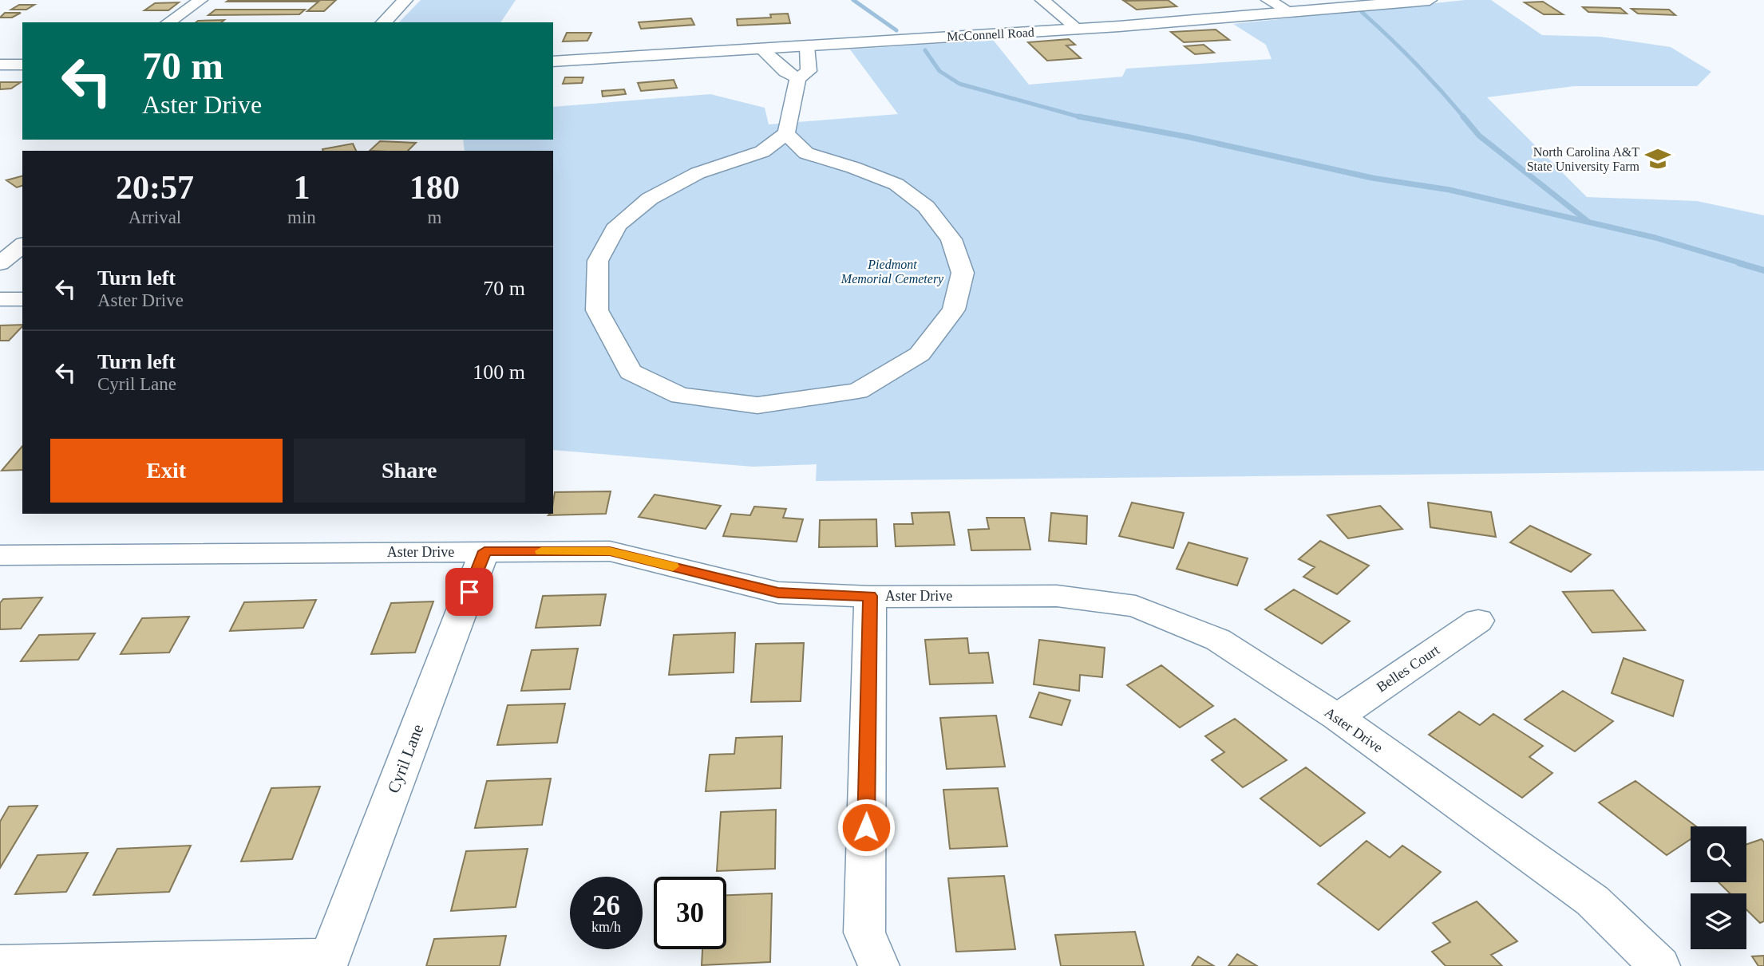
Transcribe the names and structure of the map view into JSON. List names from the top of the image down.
{
  "streets": {
    "street": [
      "McConnell Road",
      "Aster Drive",
      "Belles Court",
      "Cyril Lane"
    ]
  },
  "crossings": [
    ["Aster Drive", "Belles Court"],
    ["Aster Drive", "Cyril Lane"]
  ],
  "parks": ["Piedmont Memorial Cemetery"],
  "places": {
    "school or university": ["North Carolina A&T State University Farm"]
  },
  "page": {
    "turn": ["70 m", "Aster Drive"],
    "eta": [
      "20:57",
      "Arrival",
      "1",
      "min",
      "180",
      "m"
    ],
    "list": [
      {
        "name": "Turn left",
        "note": "Aster Drive",
        "value": "70 m"
      },
      {
        "name": "Turn left",
        "note": "Cyril Lane",
        "value": "100 m"
      }
    ],
    "buttons": ["Exit", "Share"],
    "speed": "26 km/h",
    "limit": "30"
  }
}
